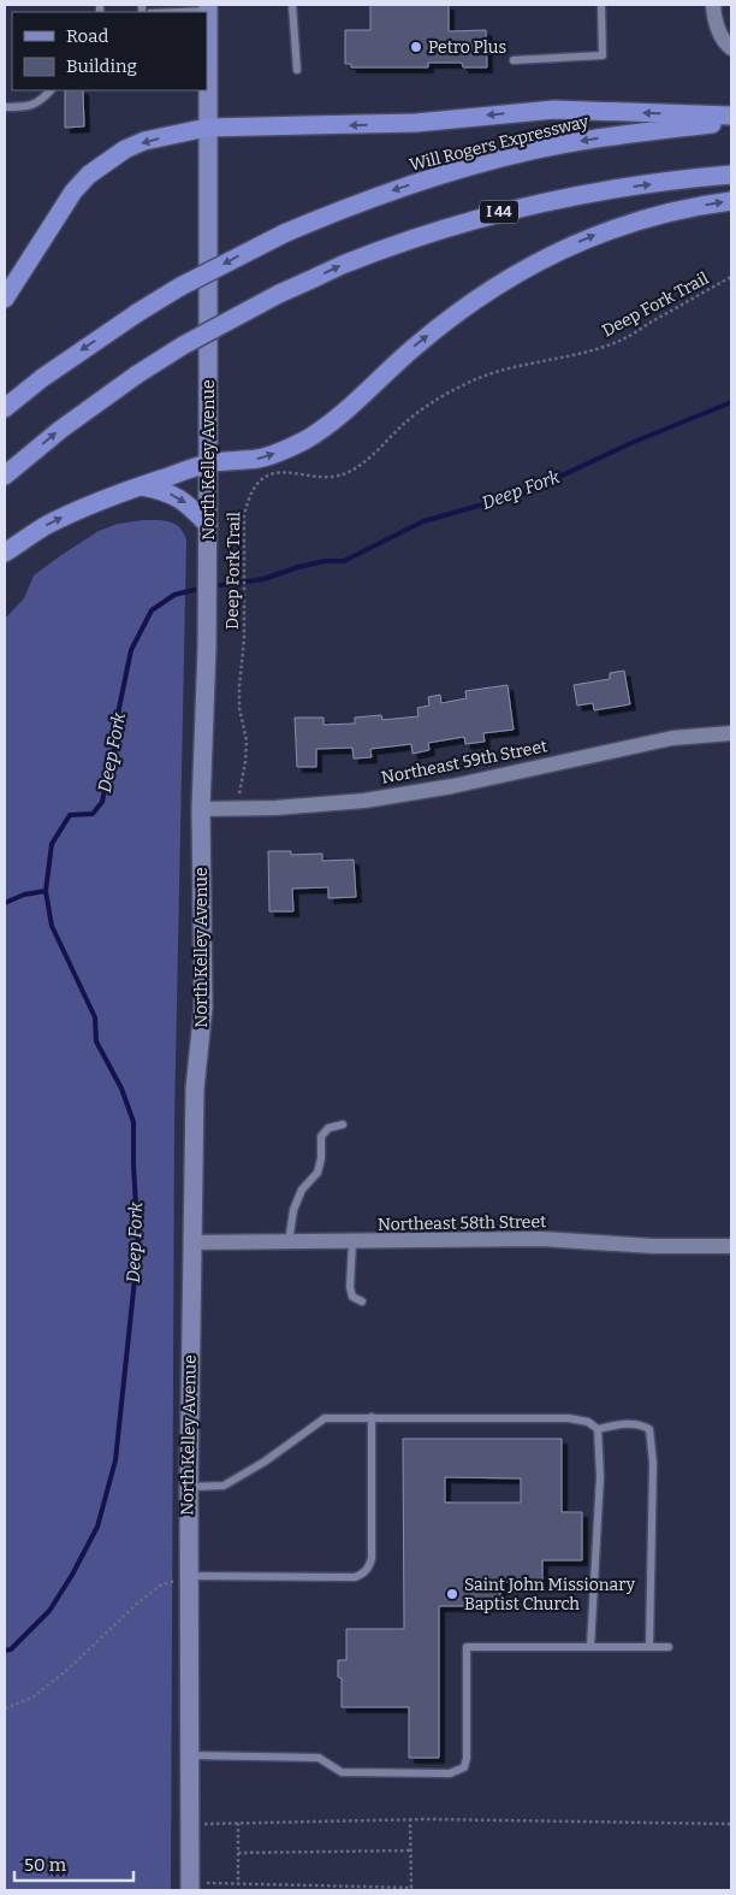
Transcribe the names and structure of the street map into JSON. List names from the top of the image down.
{
  "streets": {
    "highway": ["Will Rogers Expressway", "I 44"],
    "main road": ["North Kelley Avenue"],
    "street": ["Northeast 59th Street", "Northeast 58th Street"],
    "path": ["Deep Fork Trail"]
  },
  "crossings": [
    ["Deep Fork Trail", "Northeast 59th Street"],
    ["North Kelley Avenue", "Northeast 59th Street"],
    ["North Kelley Avenue", "Northeast 58th Street"]
  ],
  "water": ["Deep Fork"],
  "places": ["Petro Plus", "Saint John Missionary Baptist Church"],
  "legend": ["Road", "Building"],
  "scale_bar": "50 m"
}
